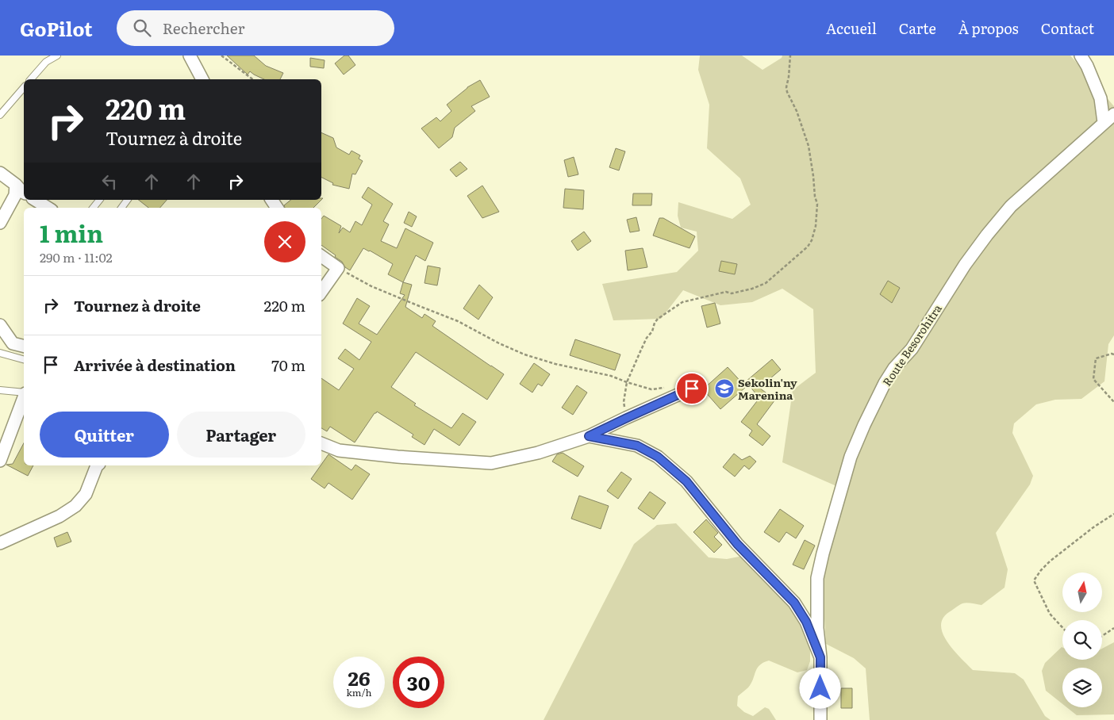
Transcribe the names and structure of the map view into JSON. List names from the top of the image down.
{
  "streets": {
    "street": ["Route Besorohitra"]
  },
  "places": {
    "school or university": ["Sekolin'ny Marenina"]
  },
  "north": "top",
  "page": {
    "header": "GoPilot",
    "search": "Rechercher",
    "nav": [
      "Accueil",
      "Carte",
      "À propos",
      "Contact"
    ],
    "turn": ["220 m", "Tournez à droite"],
    "heading": ["1 min", "290 m · 11:02"],
    "list": [
      {
        "name": "Tournez à droite",
        "value": "220 m"
      },
      {
        "name": "Arrivée à destination",
        "value": "70 m"
      }
    ],
    "buttons": ["Quitter", "Partager"],
    "speed": "26 km/h",
    "limit": "30"
  }
}
